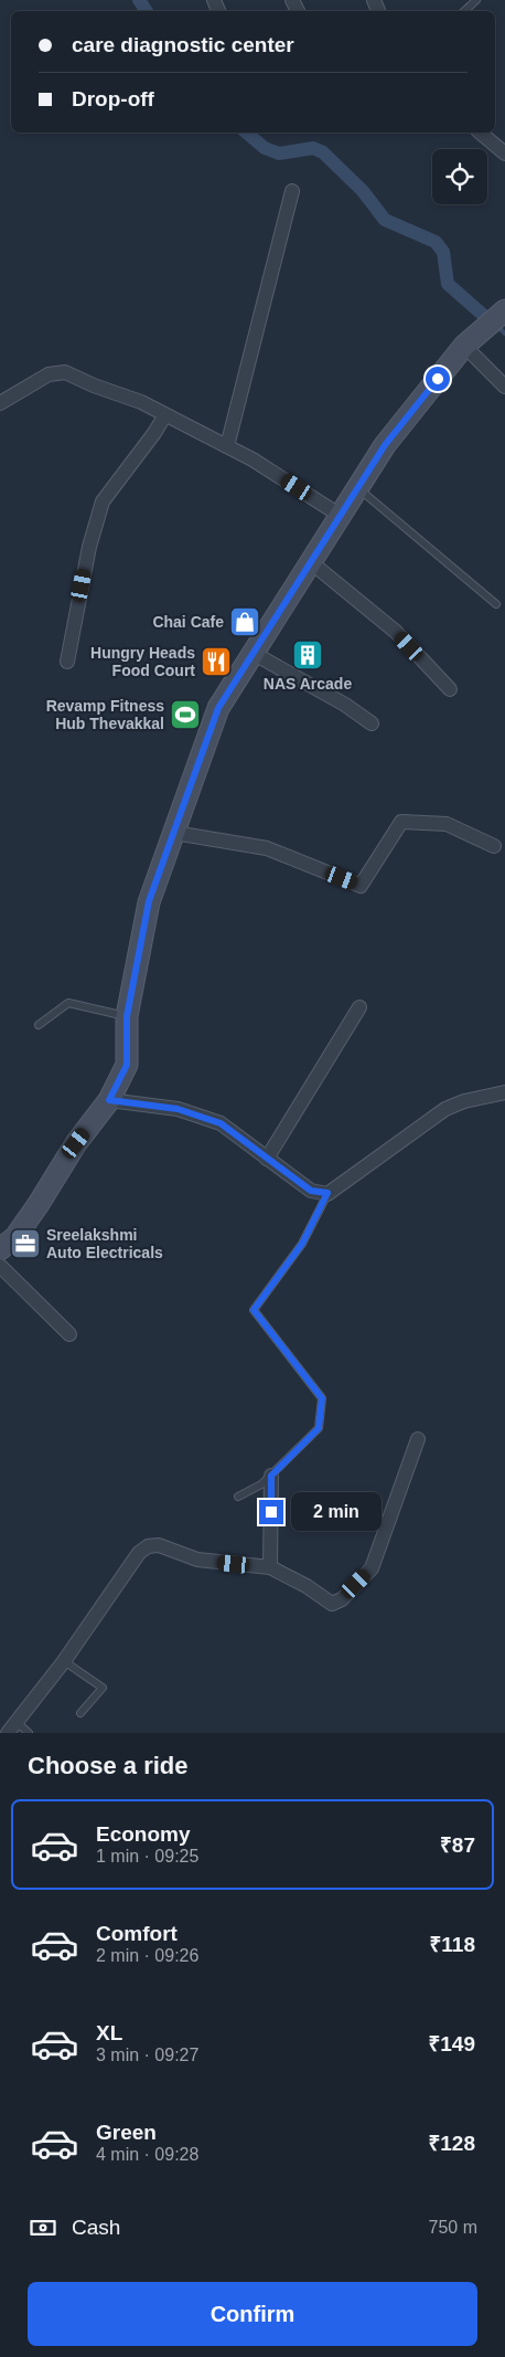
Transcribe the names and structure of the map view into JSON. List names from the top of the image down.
{
  "places": {
    "shop": ["Chai Cafe"],
    "building": ["NAS Arcade"],
    "restaurant": ["Hungry Heads Food Court"],
    "sports": ["Revamp Fitness Hub Thevakkal"],
    "office": ["Sreelakshmi Auto Electricals"]
  },
  "page": {
    "banner": ["care diagnostic center", "Drop-off"],
    "bubble": "2 min",
    "heading": "Choose a ride",
    "list": [
      {
        "name": "Economy",
        "note": "1 min · 09:25",
        "value": "₹87"
      },
      {
        "name": "Comfort",
        "note": "2 min · 09:26",
        "value": "₹118"
      },
      {
        "name": "XL",
        "note": "3 min · 09:27",
        "value": "₹149"
      },
      {
        "name": "Green",
        "note": "4 min · 09:28",
        "value": "₹128"
      }
    ],
    "pay": ["Cash", "750 m"],
    "buttons": "Confirm"
  }
}
